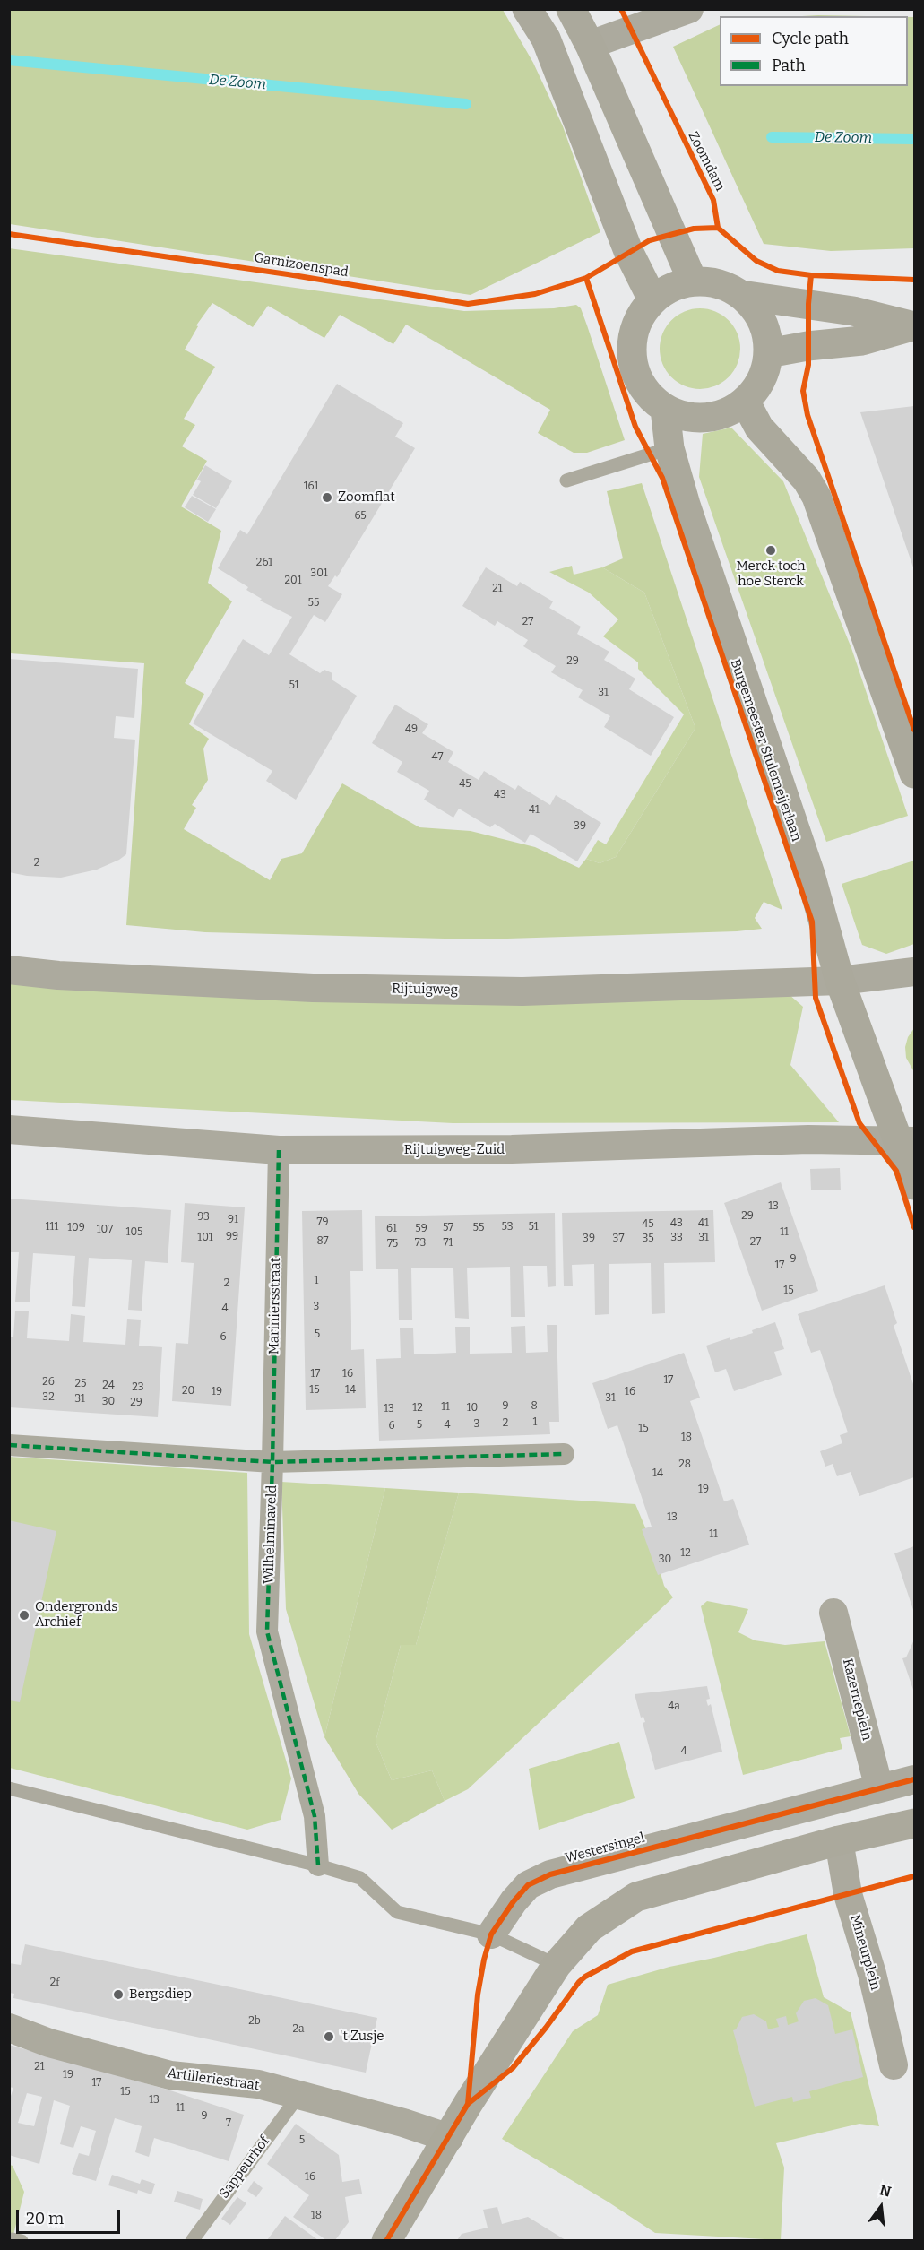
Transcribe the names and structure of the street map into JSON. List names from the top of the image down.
{
  "streets": {
    "main road": ["Burgemeester Stulemeijerlaan"],
    "street": [
      "Rijtuigweg",
      "Rijtuigweg-Zuid",
      "Mariniersstraat",
      "Wilhelminaveld",
      "Kazerneplein",
      "Westersingel",
      "Mineurplein",
      "Artilleriestraat"
    ],
    "lane": ["Sappeurhof"],
    "cycle path": ["Zoomdam", "Garnizoenspad"]
  },
  "crossings": [
    ["Burgemeester Stulemeijerlaan", "Rijtuigweg"],
    ["Burgemeester Stulemeijerlaan", "Rijtuigweg-Zuid"],
    ["Rijtuigweg-Zuid", "Mariniersstraat"],
    ["Mariniersstraat", "Wilhelminaveld"],
    ["Kazerneplein", "Westersingel"],
    ["Artilleriestraat", "Sappeurhof"]
  ],
  "water": ["De Zoom"],
  "places": [
    "Zoomflat",
    "Merck toch hoe Sterck",
    "Ondergronds Archief",
    "Bergsdiep",
    "'t Zusje"
  ],
  "house_numbers": [
    "161",
    "65",
    "261",
    "301",
    "201",
    "21",
    "55",
    "27",
    "29",
    "51",
    "31",
    "49",
    "47",
    "45",
    "43",
    "41",
    "39",
    "2",
    "13",
    "29",
    "93",
    "91",
    "79",
    "43",
    "41",
    "45",
    "111",
    "53",
    "51",
    "109",
    "57",
    "55",
    "61",
    "59",
    "107",
    "105",
    "11",
    "99",
    "101",
    "33",
    "31",
    "39",
    "37",
    "35",
    "87",
    "27",
    "73",
    "71",
    "75",
    "9",
    "17",
    "1",
    "2",
    "15",
    "3",
    "4",
    "5",
    "6",
    "17",
    "16",
    "17",
    "26",
    "25",
    "24",
    "23",
    "15",
    "14",
    "20",
    "19",
    "16",
    "32",
    "31",
    "31",
    "30",
    "29",
    "9",
    "8",
    "11",
    "12",
    "10",
    "13",
    "1",
    "2",
    "3",
    "5",
    "4",
    "6",
    "15",
    "18",
    "28",
    "14",
    "19",
    "13",
    "11",
    "12",
    "30",
    "4a",
    "4",
    "2f",
    "2b",
    "2a",
    "21",
    "19",
    "17",
    "15",
    "13",
    "11",
    "9",
    "7",
    "5",
    "16",
    "18"
  ],
  "legend": ["Cycle path", "Path"],
  "scale_bar": "20 m",
  "north": "top"
}
